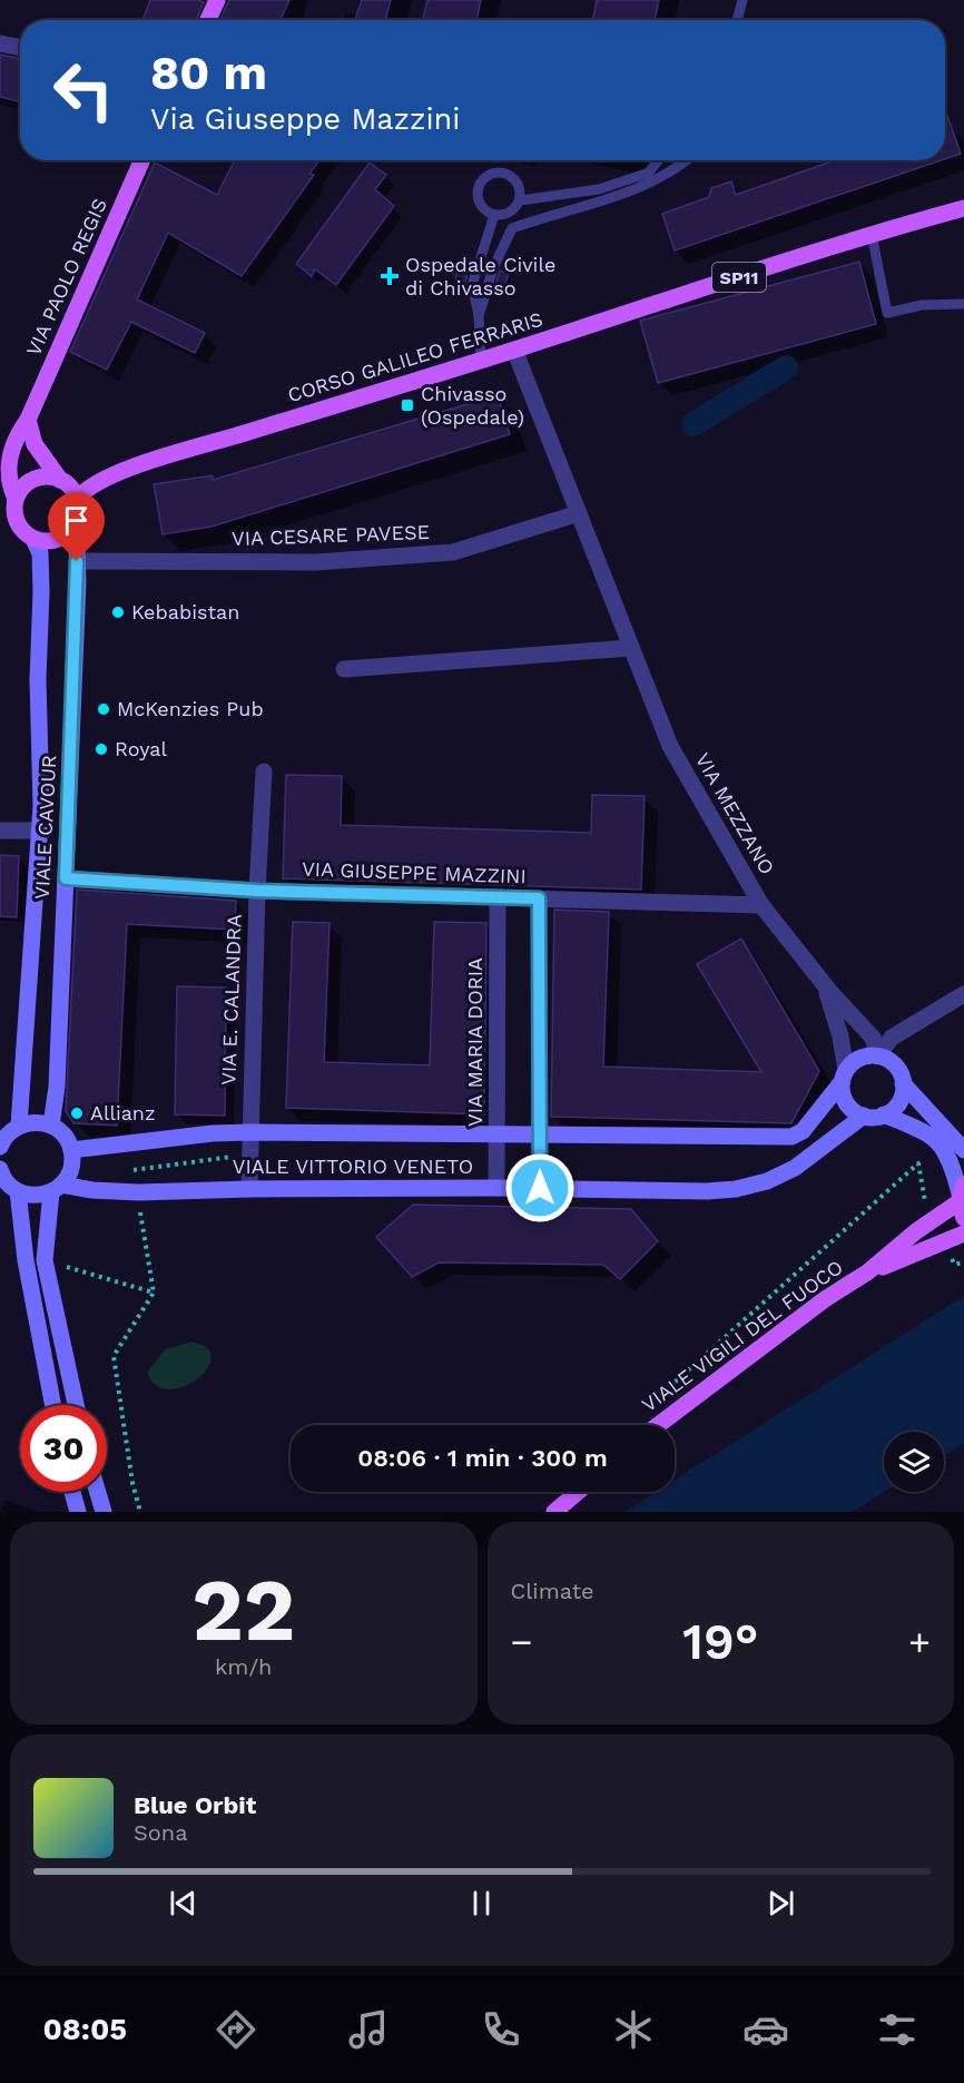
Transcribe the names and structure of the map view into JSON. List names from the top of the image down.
{
  "streets": {
    "main road": [
      "VIA PAOLO REGIS",
      "SP11",
      "CORSO GALILEO FERRARIS",
      "VIA MEZZANO",
      "VIALE CAVOUR",
      "VIALE VITTORIO VENETO",
      "VIALE VIGILI DEL FUOCO"
    ],
    "street": [
      "VIA CESARE PAVESE",
      "VIA GIUSEPPE MAZZINI",
      "VIA E. CALANDRA",
      "VIA MARIA DORIA"
    ]
  },
  "crossings": [
    ["VIA PAOLO REGIS", "CORSO GALILEO FERRARIS"],
    ["VIA PAOLO REGIS", "VIALE CAVOUR"],
    ["CORSO GALILEO FERRARIS", "VIA MEZZANO"],
    ["CORSO GALILEO FERRARIS", "VIALE CAVOUR"],
    ["VIA CESARE PAVESE", "VIA MEZZANO"],
    ["VIA CESARE PAVESE", "VIALE CAVOUR"],
    ["VIA MEZZANO", "VIA GIUSEPPE MAZZINI"],
    ["VIA MEZZANO", "VIALE VITTORIO VENETO"],
    ["VIALE CAVOUR", "VIA GIUSEPPE MAZZINI"],
    ["VIA GIUSEPPE MAZZINI", "VIA E. CALANDRA"],
    ["VIA GIUSEPPE MAZZINI", "VIA MARIA DORIA"],
    ["VIA E. CALANDRA", "VIALE VITTORIO VENETO"],
    ["VIA MARIA DORIA", "VIALE VITTORIO VENETO"]
  ],
  "places": {
    "health": ["Ospedale Civile di Chivasso"],
    "transit": ["Chivasso (Ospedale)"],
    "other": [
      "Kebabistan",
      "McKenzies Pub",
      "Royal",
      "Allianz"
    ]
  },
  "page": {
    "turn": ["80 m", "Via Giuseppe Mazzini"],
    "limit": "30",
    "trip": "08:06 · 1 min · 300 m",
    "tile": [
      ["22", "km/h"],
      "Climate"
    ],
    "heat": ["−", "19°", "+"],
    "song": ["Blue Orbit", "Sona"],
    "tabs": "08:05"
  }
}
